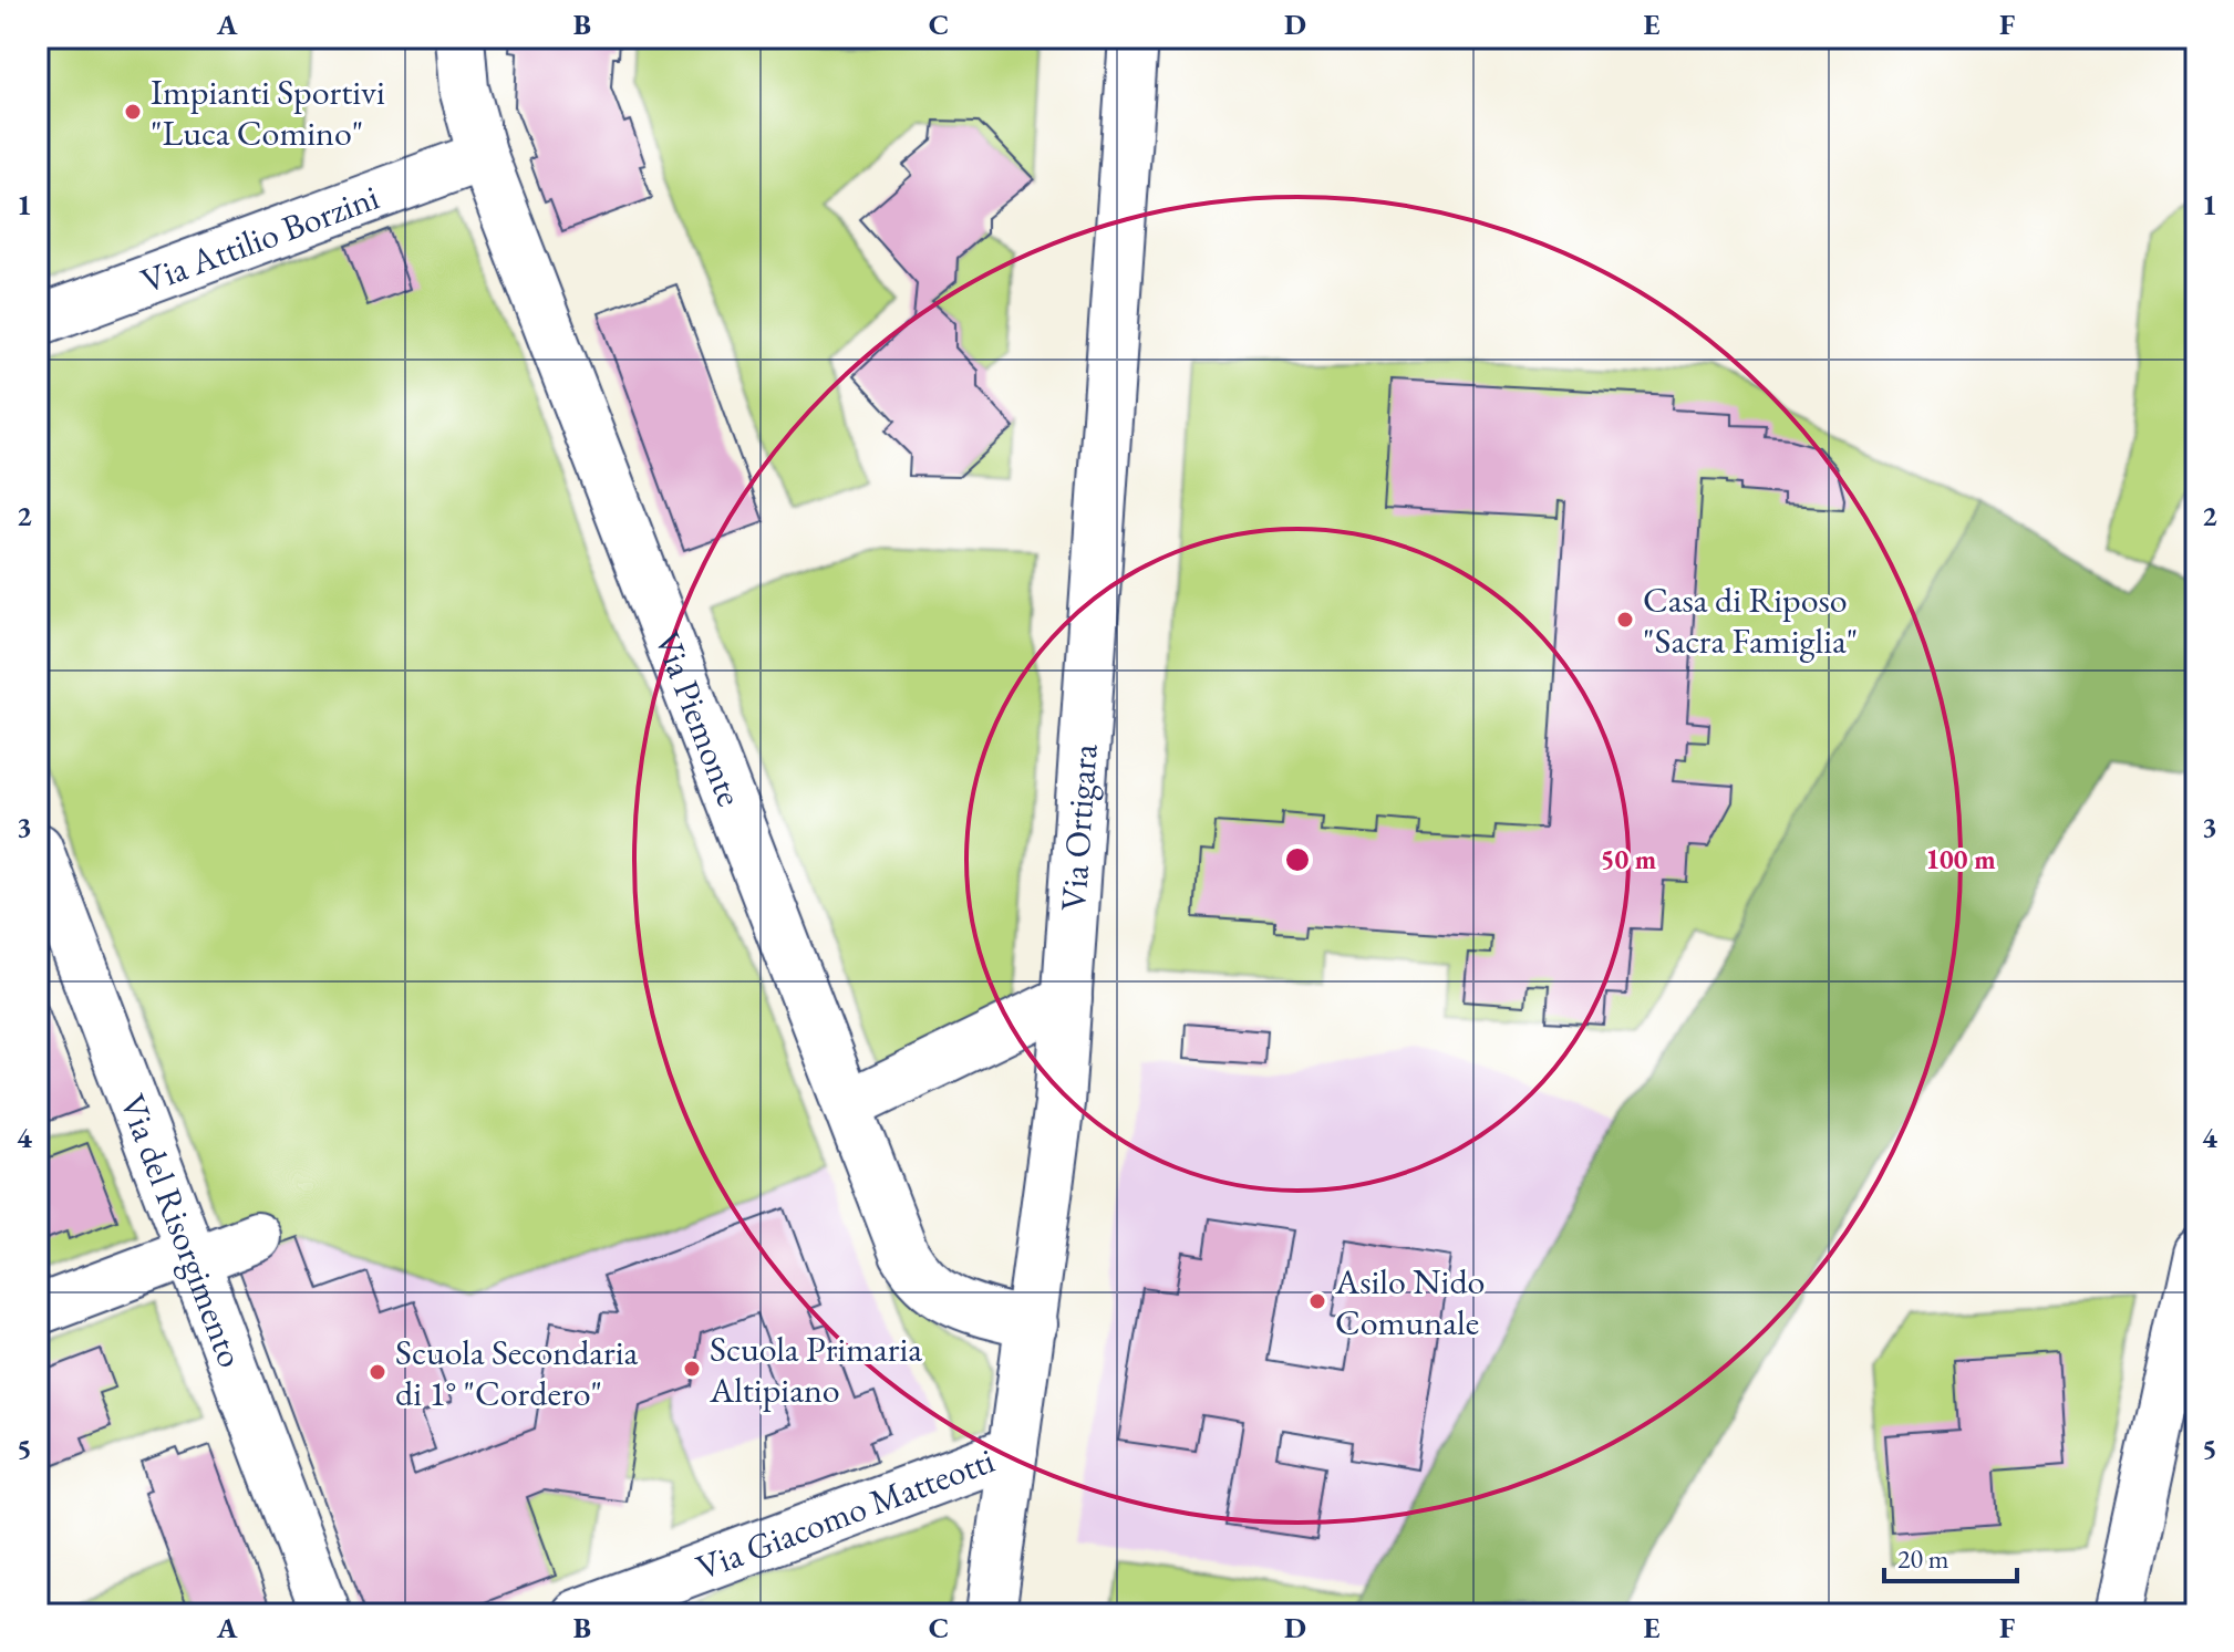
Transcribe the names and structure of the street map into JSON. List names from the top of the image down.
{
  "streets": {
    "street": [
      "Via Attilio Borzini",
      "Via Piemonte",
      "Via Ortigara",
      "Via del Risorgimento",
      "Via Giacomo Matteotti"
    ]
  },
  "crossings": [
    ["Via Attilio Borzini", "Via Piemonte"],
    ["Via Piemonte", "Via Ortigara"],
    ["Via Ortigara", "Via Giacomo Matteotti"]
  ],
  "places": [
    "Impianti Sportivi \"Luca Comino\"",
    "Casa di Riposo \"Sacra Famiglia\"",
    "Asilo Nido Comunale",
    "Scuola Primaria Altipiano",
    "Scuola Secondaria di 1° \"Cordero\""
  ],
  "scale_bar": "20 m",
  "grid": {
    "columns": [
      "A",
      "B",
      "C",
      "D",
      "E",
      "F"
    ],
    "rows": [
      "1",
      "2",
      "3",
      "4",
      "5"
    ]
  },
  "rings": ["50 m", "100 m"]
}
